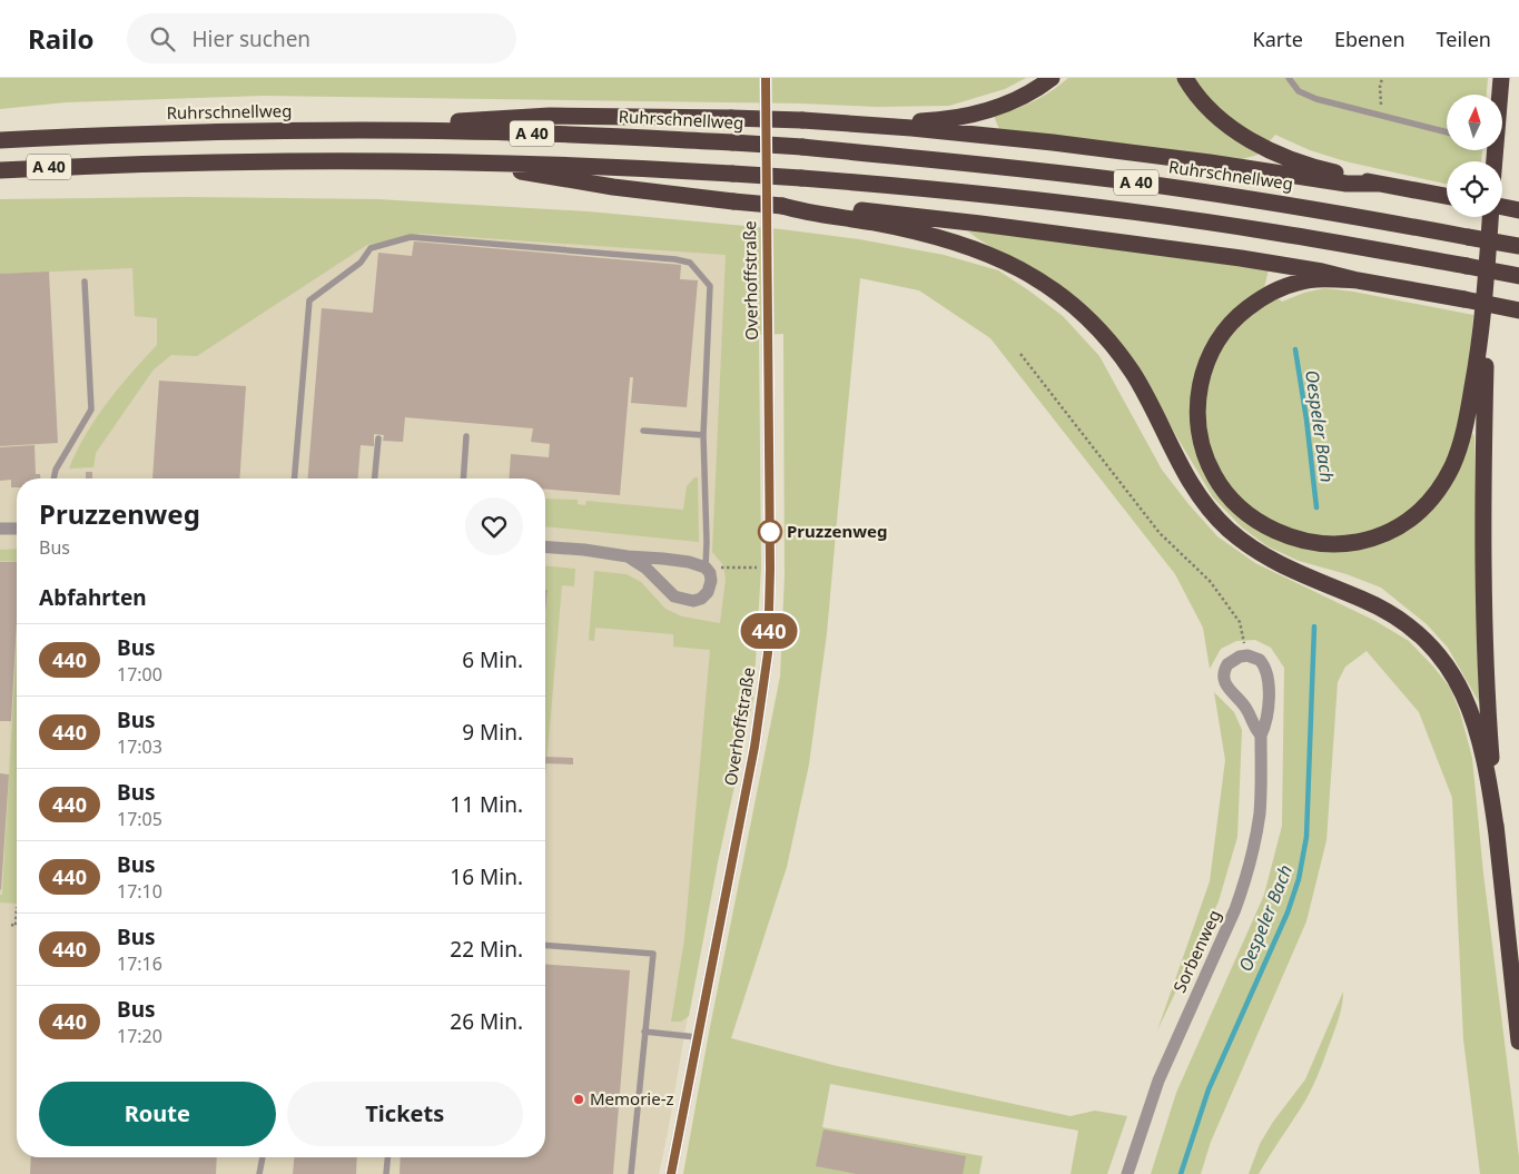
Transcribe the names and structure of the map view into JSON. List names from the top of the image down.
{
  "streets": {
    "highway": ["Ruhrschnellweg", "A 40"],
    "street": ["Overhoffstraße", "Sorbenweg"]
  },
  "water": ["Oespeler Bach"],
  "places": ["Pruzzenweg", "Memorie-z"],
  "lines": ["bus line 440"],
  "north": "top",
  "page": {
    "header": "Railo",
    "search": "Hier suchen",
    "nav": ["Karte", "Ebenen", "Teilen"],
    "on_map": "440",
    "heading": [
      ["Pruzzenweg", "Bus"],
      "Abfahrten"
    ],
    "list": [
      {
        "mark": "440",
        "name": "Bus",
        "note": "17:00",
        "value": "6 Min."
      },
      {
        "mark": "440",
        "name": "Bus",
        "note": "17:03",
        "value": "9 Min."
      },
      {
        "mark": "440",
        "name": "Bus",
        "note": "17:05",
        "value": "11 Min."
      },
      {
        "mark": "440",
        "name": "Bus",
        "note": "17:10",
        "value": "16 Min."
      },
      {
        "mark": "440",
        "name": "Bus",
        "note": "17:16",
        "value": "22 Min."
      },
      {
        "mark": "440",
        "name": "Bus",
        "note": "17:20",
        "value": "26 Min."
      }
    ],
    "buttons": ["Route", "Tickets"]
  }
}
